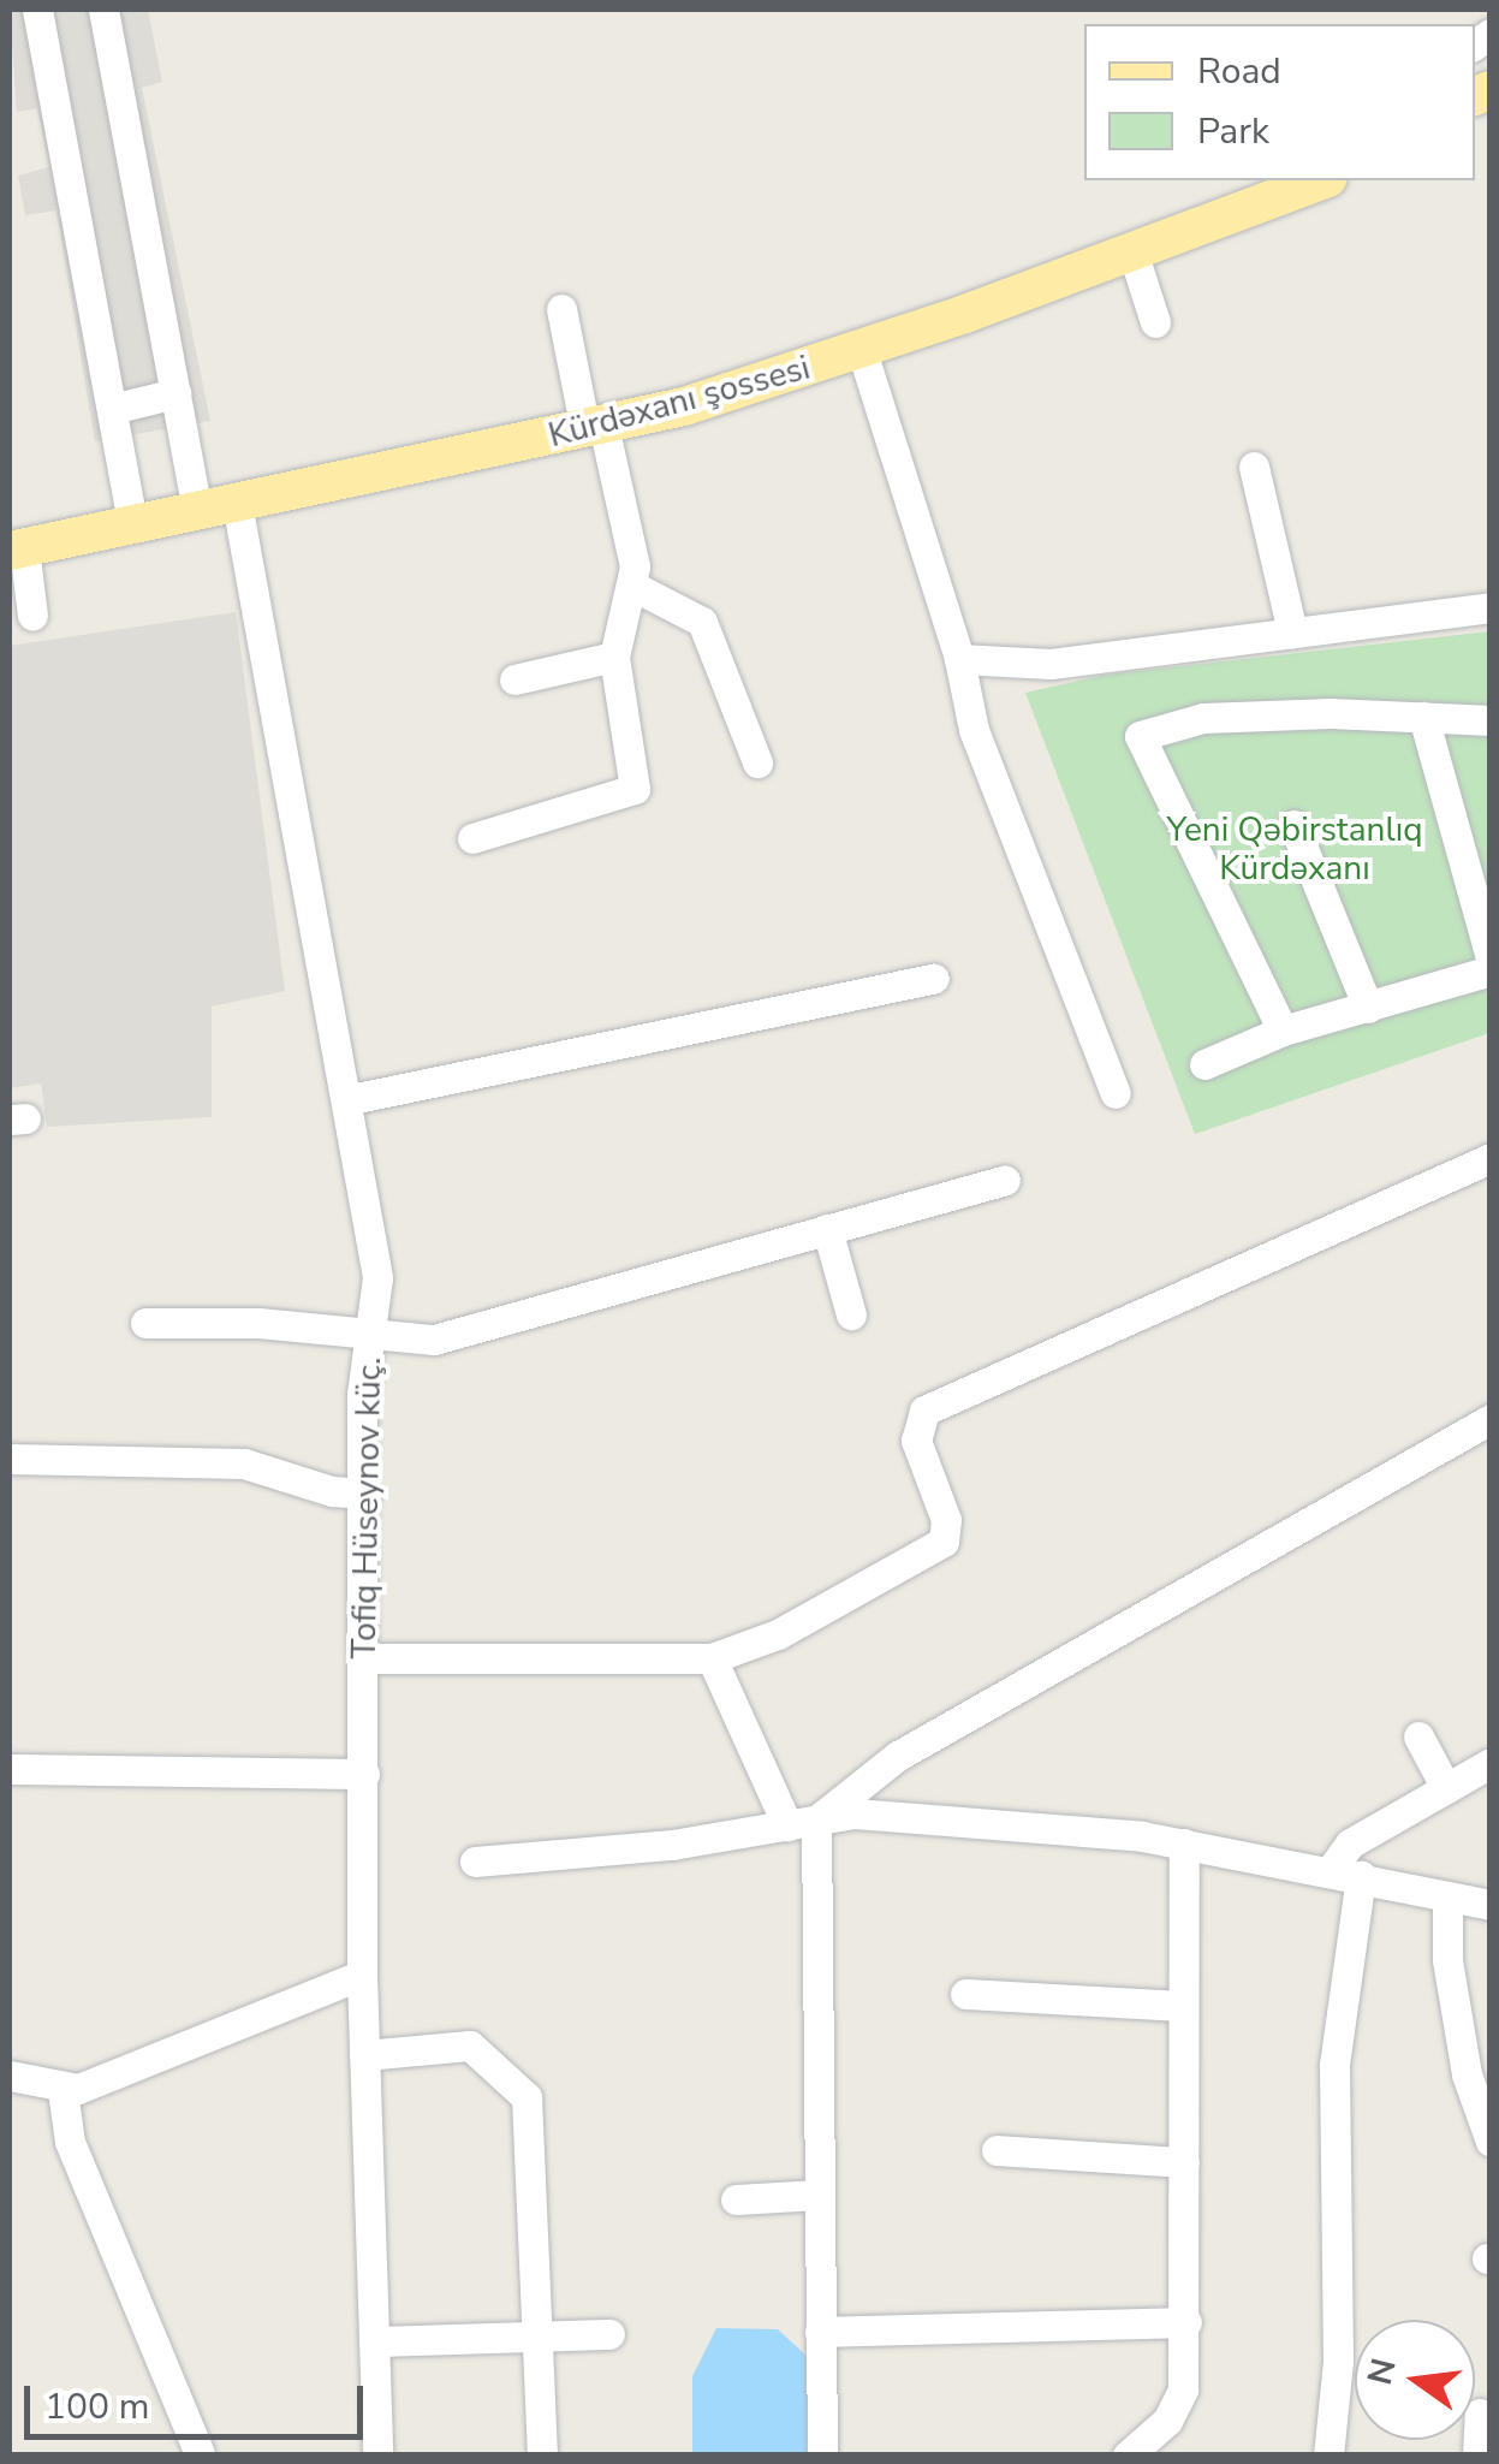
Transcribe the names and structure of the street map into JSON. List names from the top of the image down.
{
  "streets": {
    "main road": ["Kürdəxanı şossesi"],
    "street": ["Tofiq Hüseynov küç."]
  },
  "crossings": [
    ["Kürdəxanı şossesi", "Tofiq Hüseynov küç."]
  ],
  "parks": ["Yeni Qəbirstanlıq Kürdəxanı"],
  "legend": ["Road", "Park"],
  "scale_bar": "100 m",
  "north": "left"
}
